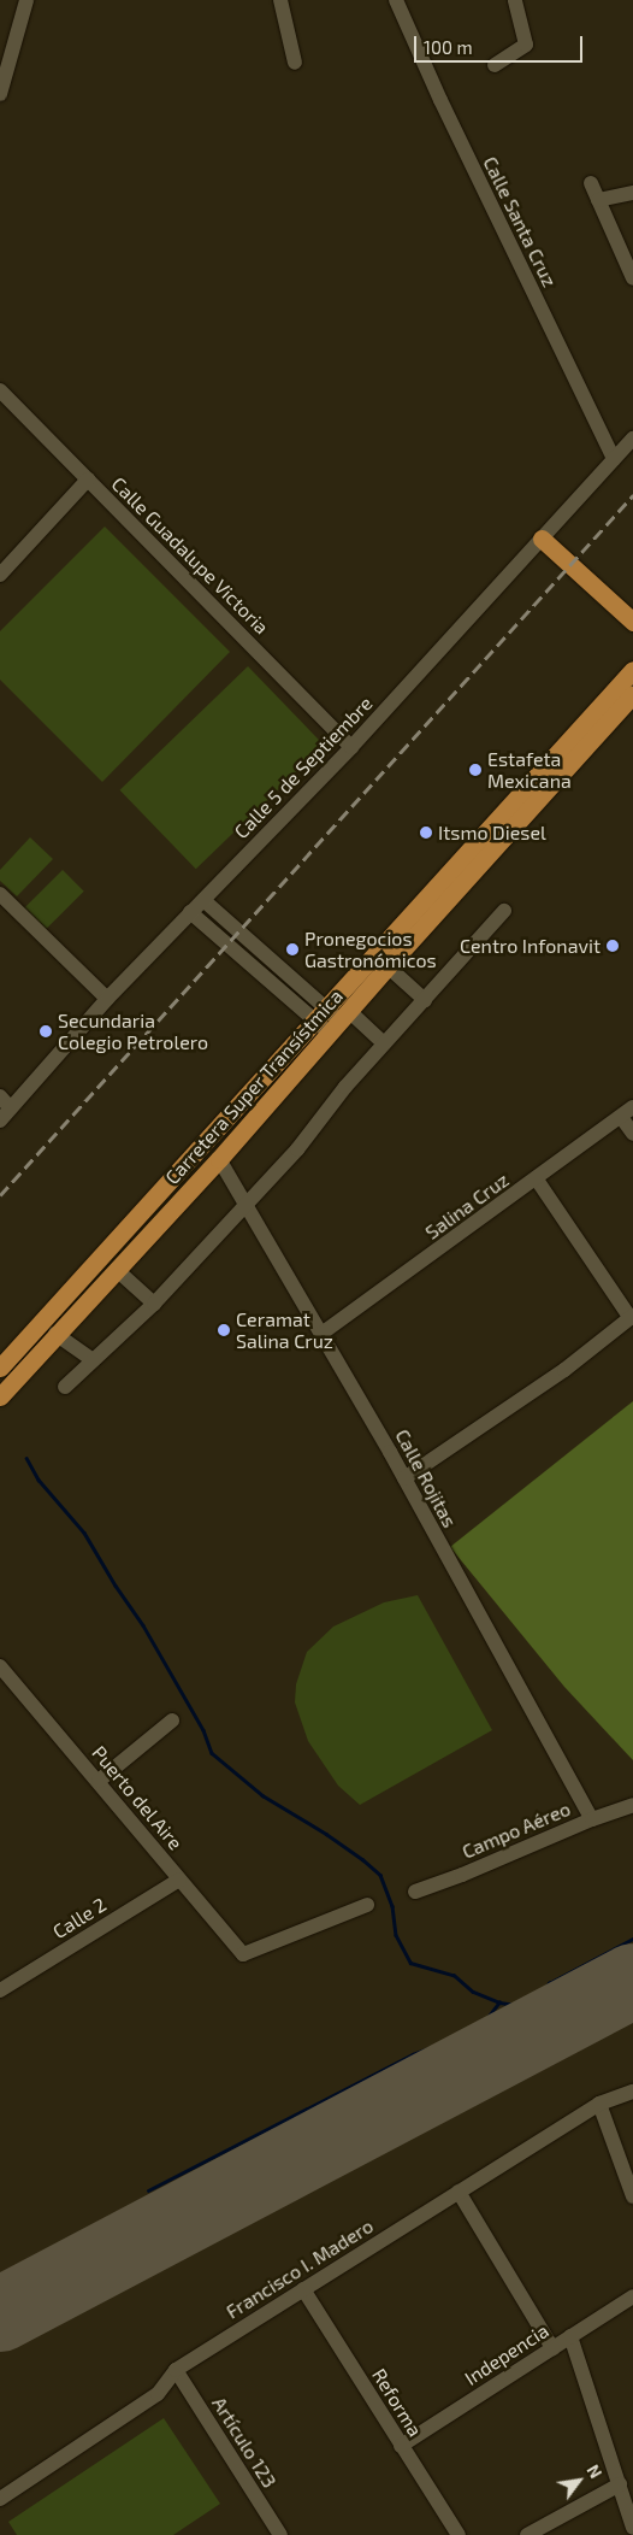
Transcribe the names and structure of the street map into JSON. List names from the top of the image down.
{
  "streets": {
    "main road": ["Carretera Super Transístmica"],
    "street": [
      "Calle Santa Cruz",
      "Calle Guadalupe Victoria",
      "Calle 5 de Septiembre",
      "Salina Cruz",
      "Calle Rojitas",
      "Puerto del Aire",
      "Campo Aéreo",
      "Calle 2",
      "Francisco I. Madero",
      "Indepencia",
      "Reforma",
      "Artículo 123"
    ]
  },
  "crossings": [
    ["Calle Santa Cruz", "Calle 5 de Septiembre"],
    ["Calle Guadalupe Victoria", "Calle 5 de Septiembre"],
    ["Carretera Super Transístmica", "Calle Rojitas"],
    ["Salina Cruz", "Calle Rojitas"],
    ["Calle Rojitas", "Campo Aéreo"],
    ["Puerto del Aire", "Calle 2"],
    ["Francisco I. Madero", "Reforma"],
    ["Francisco I. Madero", "Artículo 123"],
    ["Indepencia", "Reforma"]
  ],
  "places": [
    "Estafeta Mexicana",
    "Itsmo Diesel",
    "Centro Infonavit",
    "Pronegocios Gastronómicos",
    "Secundaria Colegio Petrolero",
    "Ceramat Salina Cruz"
  ],
  "scale_bar": "100 m",
  "north": "top right"
}
